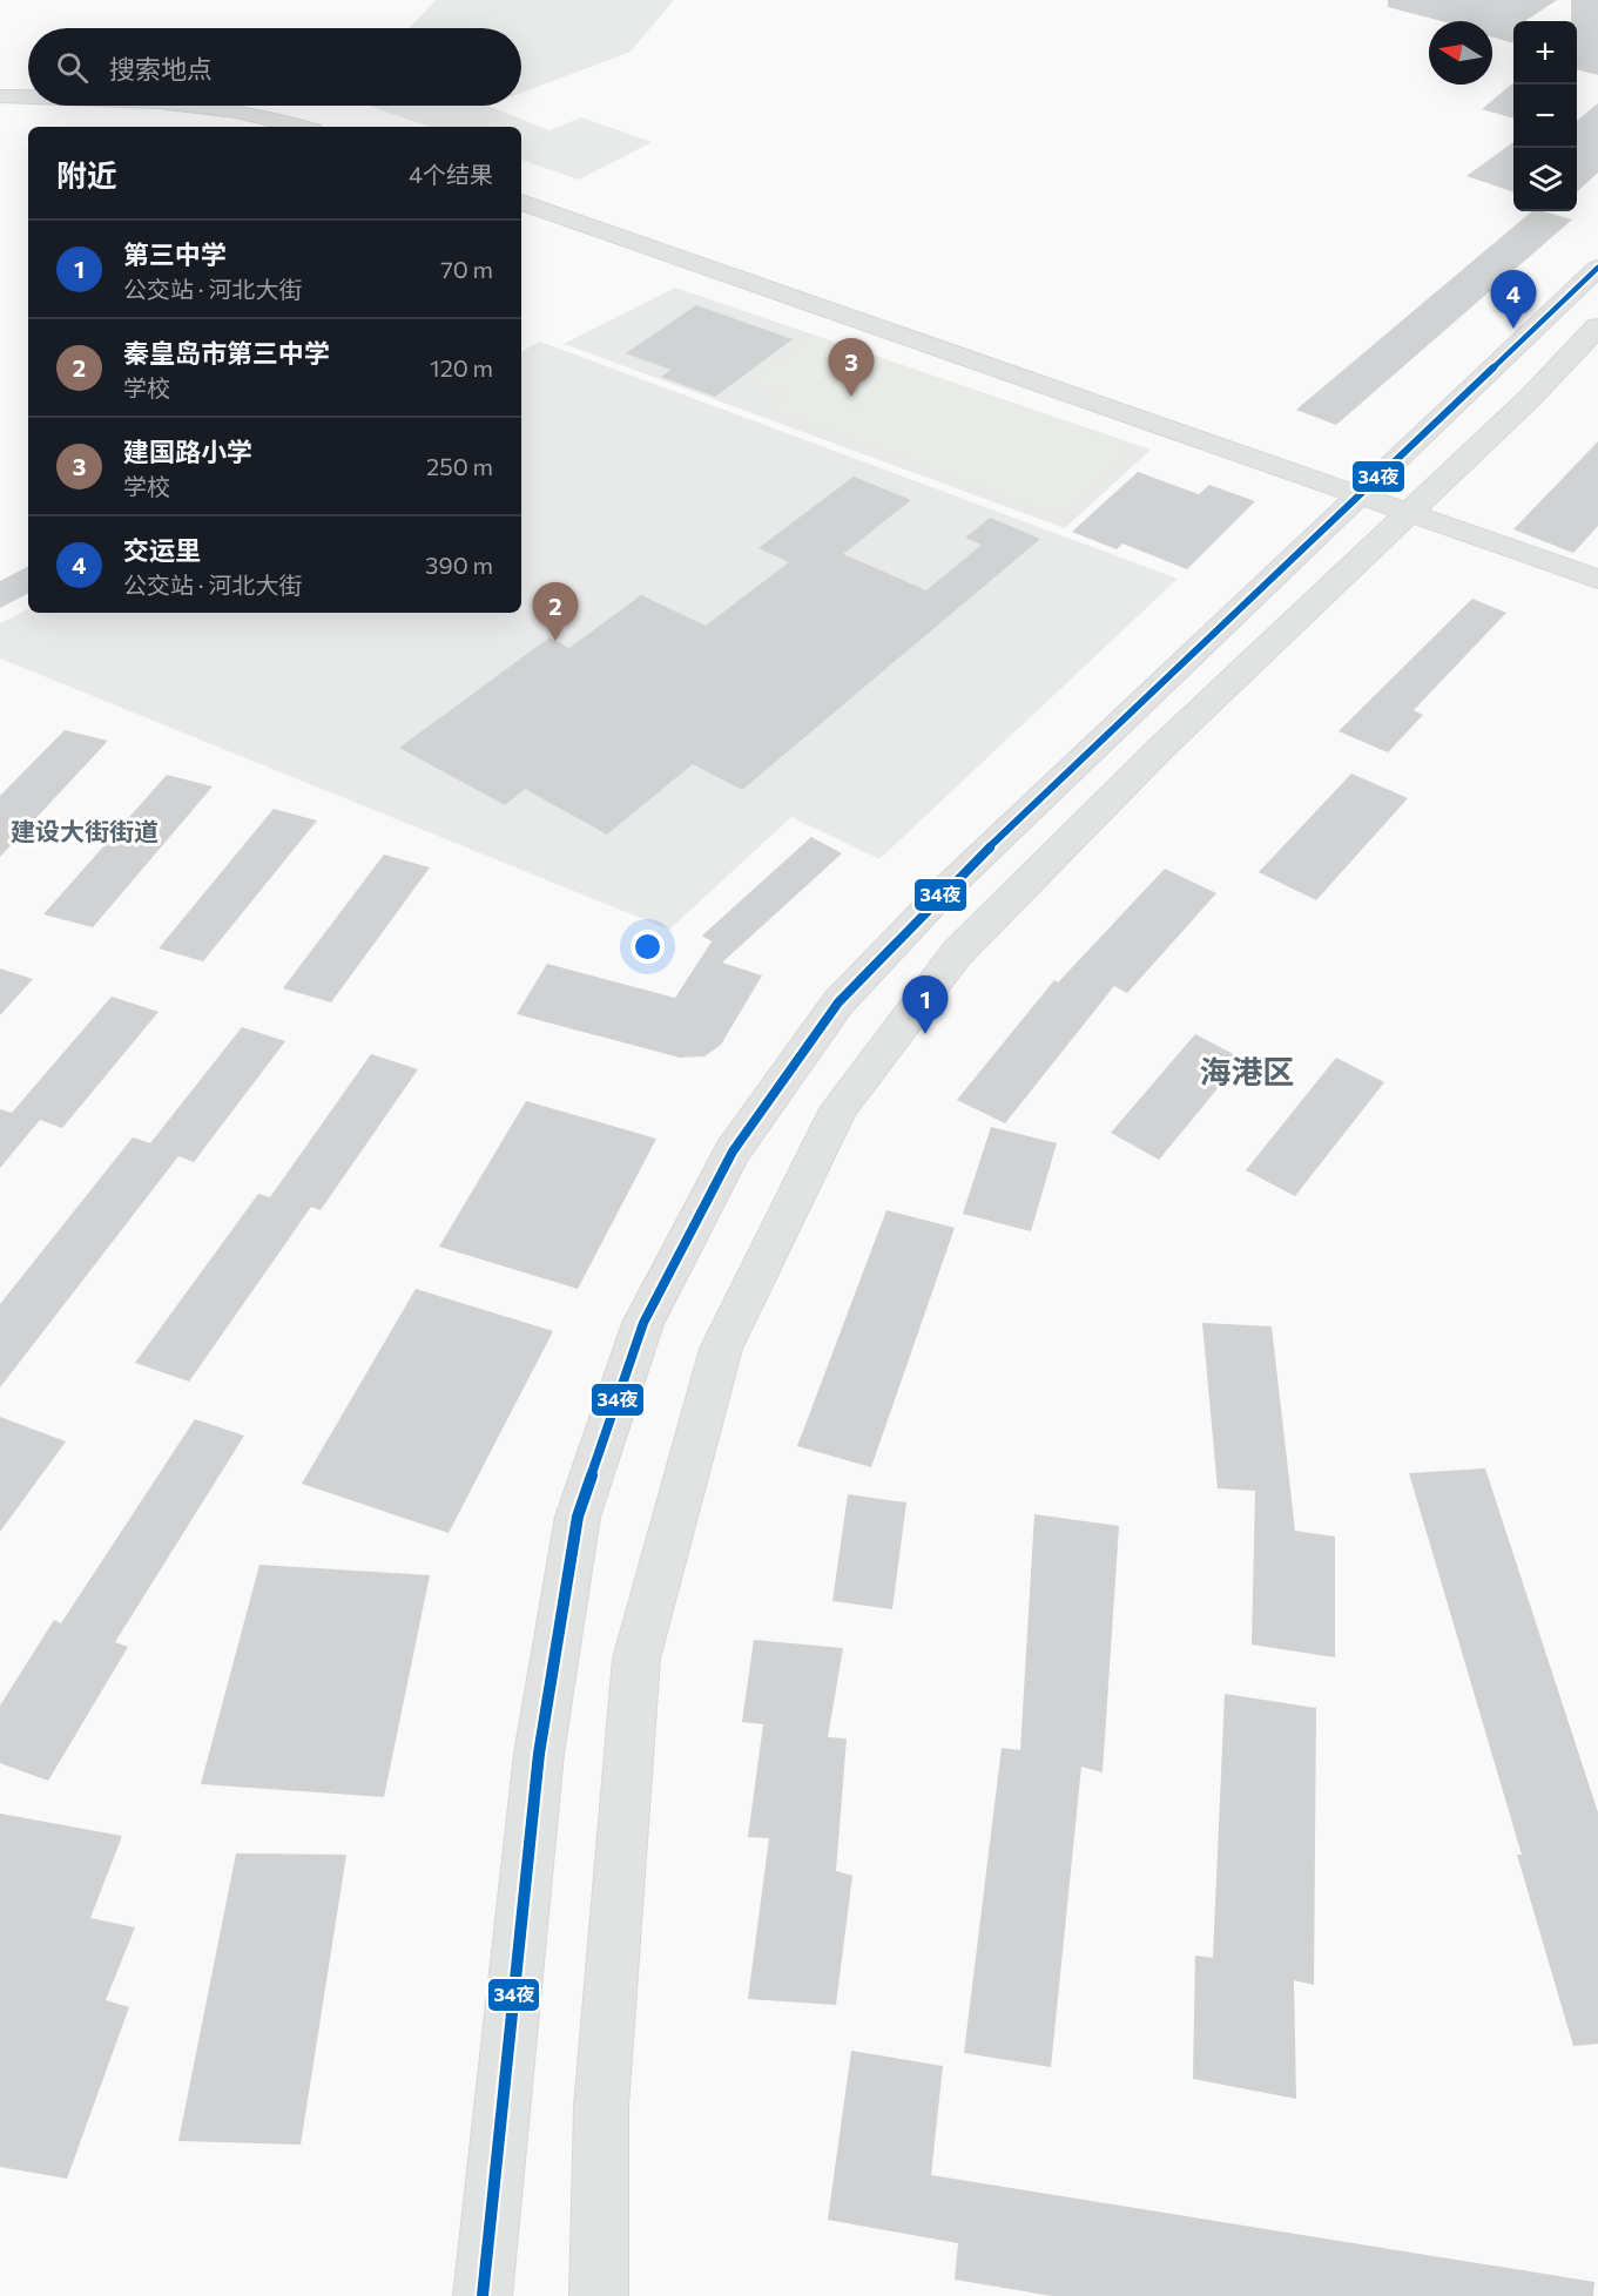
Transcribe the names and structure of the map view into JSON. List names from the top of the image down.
{
  "districts": ["建设大街街道", "海港区"],
  "lines": ["transit line 34夜"],
  "north": "left",
  "page": {
    "map_buttons": ["+", "−"],
    "search": "搜索地点",
    "heading": ["附近", "4个结果"],
    "list": [
      {
        "mark": "1",
        "name": "第三中学",
        "note": "公交站 · 河北大街",
        "value": "70 m"
      },
      {
        "mark": "2",
        "name": "秦皇岛市第三中学",
        "note": "学校",
        "value": "120 m"
      },
      {
        "mark": "3",
        "name": "建国路小学",
        "note": "学校",
        "value": "250 m"
      },
      {
        "mark": "4",
        "name": "交运里",
        "note": "公交站 · 河北大街",
        "value": "390 m"
      }
    ],
    "pins": [
      "4",
      "3",
      "2",
      "1"
    ]
  }
}
